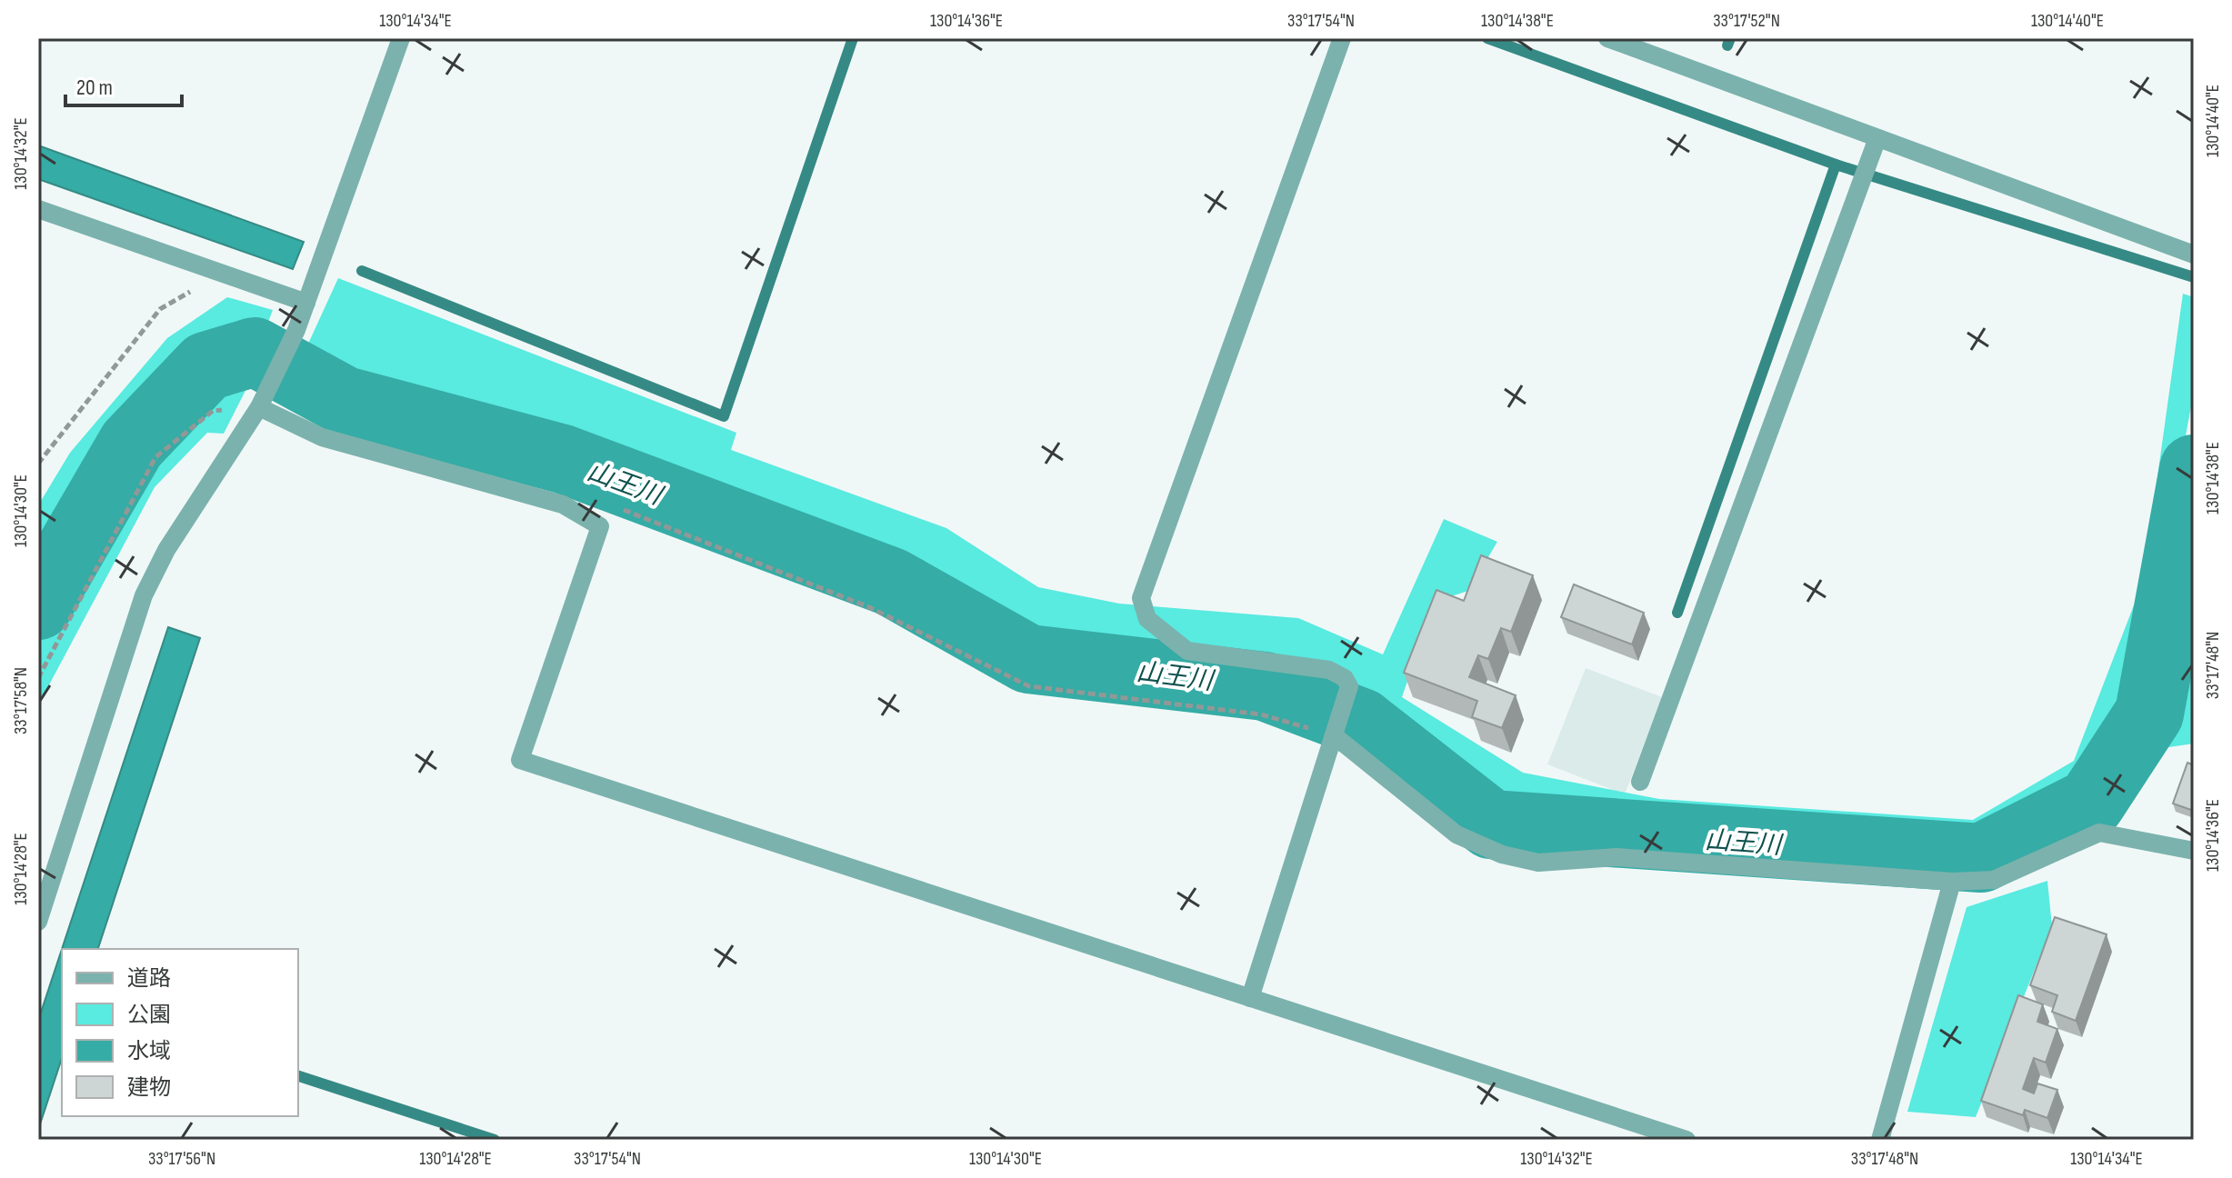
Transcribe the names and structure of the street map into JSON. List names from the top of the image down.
{
  "water": ["山王川"],
  "legend": [
    "道路",
    "公園",
    "水域",
    "建物"
  ],
  "scale_bar": "20 m",
  "coordinates": [
    "130°14'34\"E",
    "130°14'36\"E",
    "33°17'54\"N",
    "130°14'38\"E",
    "33°17'52\"N",
    "130°14'40\"E",
    "130°14'32\"E",
    "130°14'30\"E",
    "33°17'48\"N",
    "33°17'58\"N",
    "130°14'28\"E",
    "33°17'56\"N"
  ]
}
